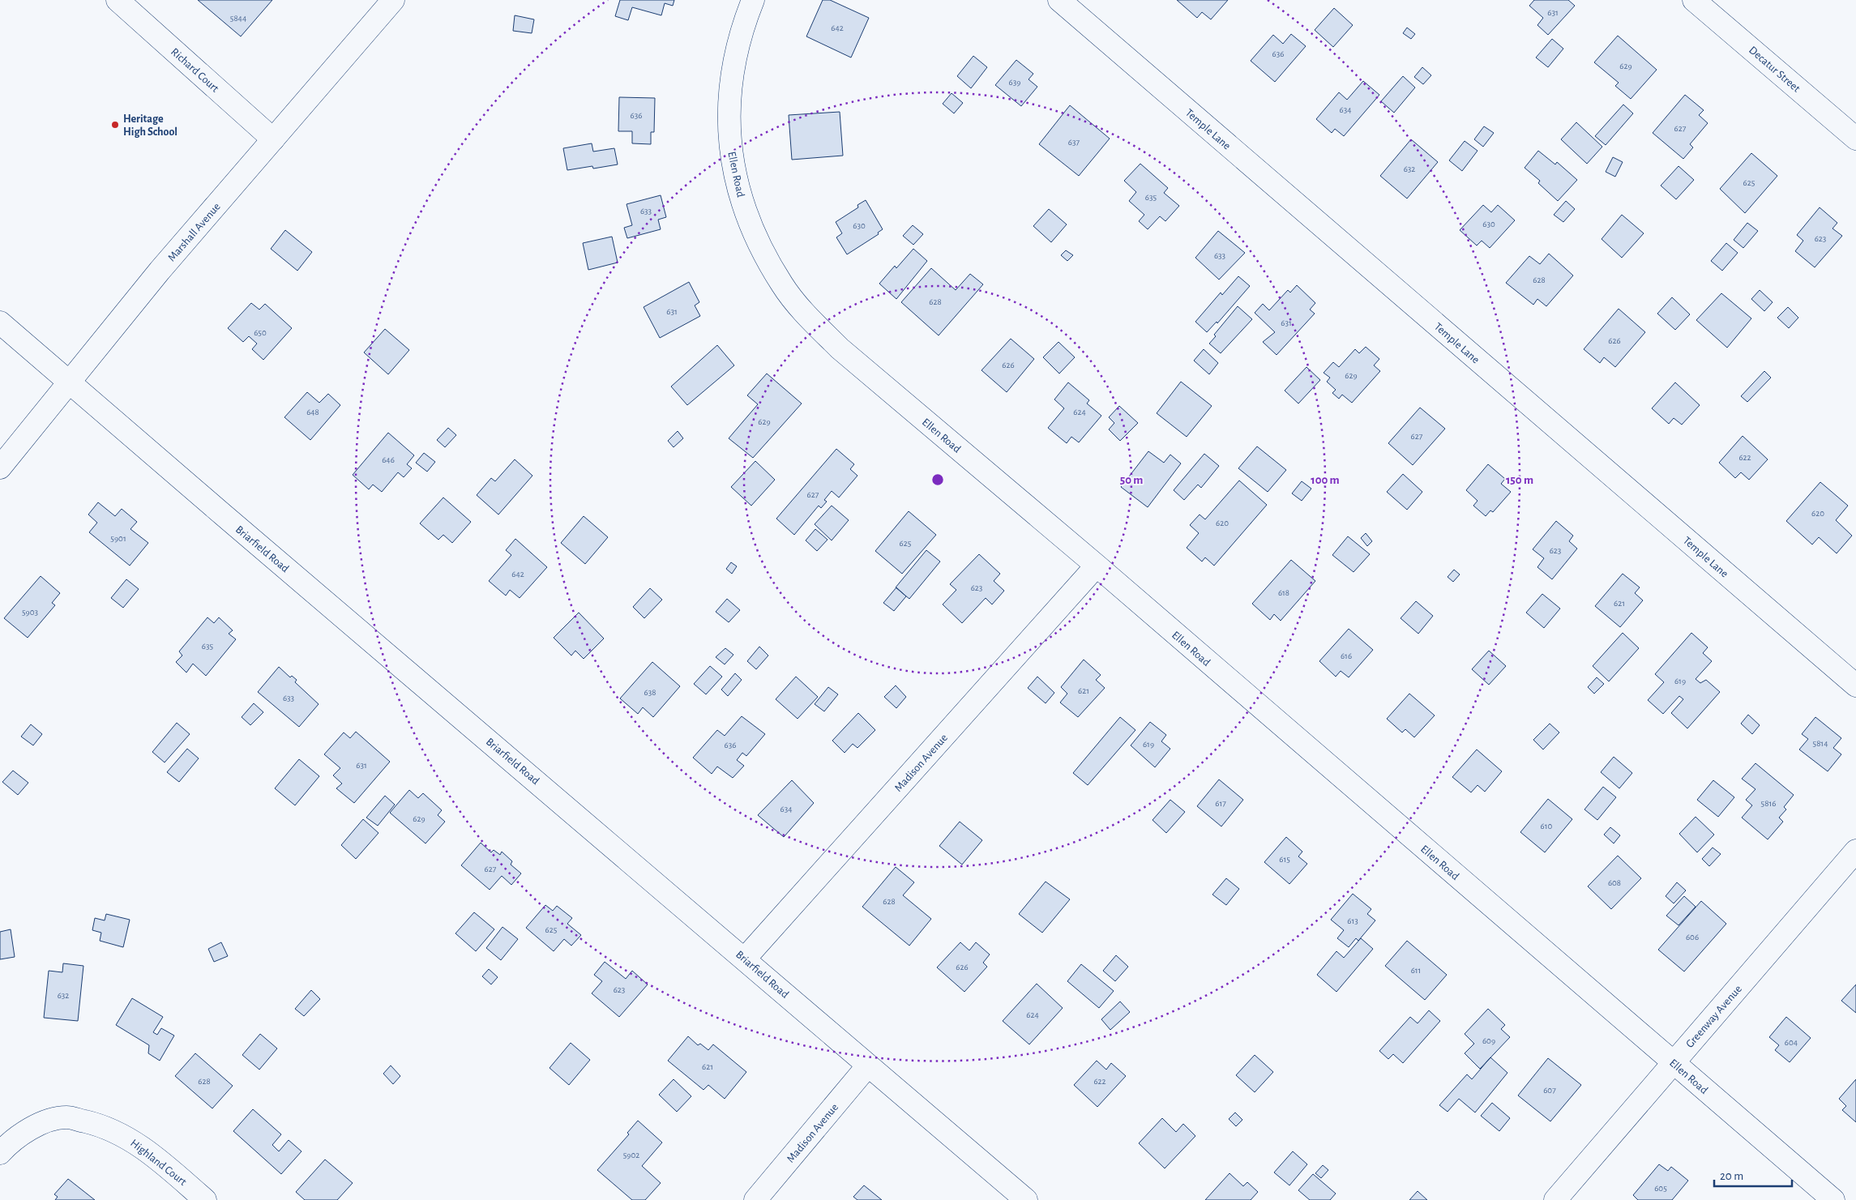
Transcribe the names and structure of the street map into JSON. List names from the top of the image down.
{
  "streets": {
    "street": [
      "Decatur Street",
      "Richard Court",
      "Temple Lane",
      "Ellen Road",
      "Marshall Avenue",
      "Briarfield Road",
      "Madison Avenue",
      "Greenway Avenue",
      "Highland Court"
    ]
  },
  "crossings": [
    ["Richard Court", "Marshall Avenue"],
    ["Ellen Road", "Madison Avenue"],
    ["Ellen Road", "Greenway Avenue"],
    ["Marshall Avenue", "Briarfield Road"],
    ["Briarfield Road", "Madison Avenue"]
  ],
  "places": ["Heritage High School"],
  "house_numbers": [
    "631",
    "5844",
    "642",
    "636",
    "629",
    "639",
    "634",
    "636",
    "627",
    "637",
    "632",
    "625",
    "635",
    "633",
    "630",
    "630",
    "623",
    "633",
    "628",
    "628",
    "631",
    "631",
    "650",
    "626",
    "626",
    "629",
    "648",
    "624",
    "629",
    "627",
    "622",
    "646",
    "627",
    "620",
    "620",
    "5901",
    "625",
    "623",
    "642",
    "623",
    "618",
    "621",
    "5903",
    "635",
    "616",
    "619",
    "621",
    "638",
    "633",
    "5814",
    "619",
    "636",
    "631",
    "617",
    "5816",
    "634",
    "629",
    "610",
    "615",
    "627",
    "608",
    "628",
    "613",
    "625",
    "606",
    "626",
    "611",
    "623",
    "632",
    "624",
    "609",
    "604",
    "621",
    "628",
    "622",
    "607",
    "5902",
    "605"
  ],
  "scale_bar": "20 m",
  "rings": ["50 m", "100 m", "150 m"]
}
